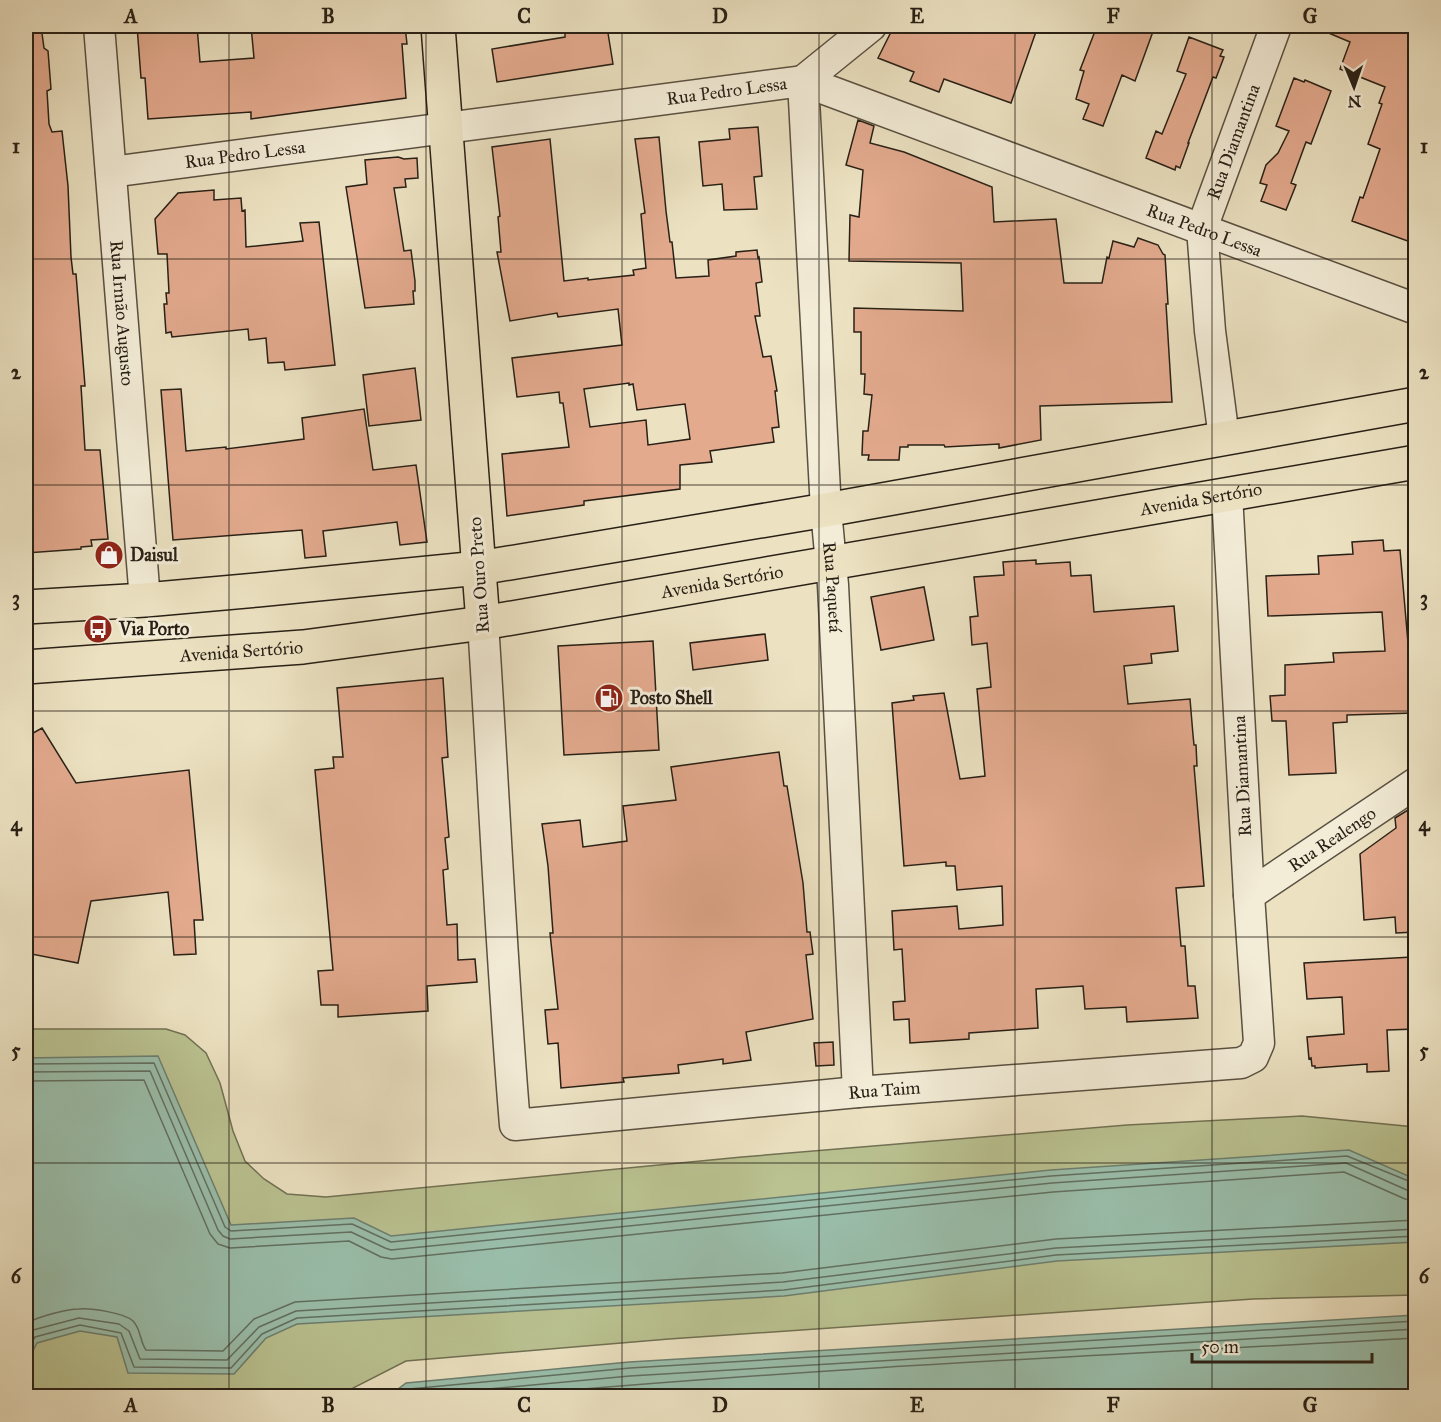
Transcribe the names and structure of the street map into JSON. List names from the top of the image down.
{
  "streets": {
    "main road": ["Avenida Sertório", "Rua Ouro Preto"],
    "street": [
      "Rua Pedro Lessa",
      "Rua Diamantina",
      "Rua Irmão Augusto",
      "Rua Paquetá",
      "Rua Realengo",
      "Rua Taim"
    ]
  },
  "crossings": [
    ["Rua Pedro Lessa", "Rua Diamantina"],
    ["Rua Pedro Lessa", "Rua Irmão Augusto"],
    ["Rua Pedro Lessa", "Rua Ouro Preto"],
    ["Rua Pedro Lessa", "Rua Paquetá"],
    ["Rua Diamantina", "Avenida Sertório"],
    ["Rua Diamantina", "Rua Realengo"],
    ["Rua Diamantina", "Rua Taim"],
    ["Avenida Sertório", "Rua Ouro Preto"],
    ["Avenida Sertório", "Rua Paquetá"],
    ["Rua Ouro Preto", "Rua Taim"],
    ["Rua Paquetá", "Rua Taim"]
  ],
  "places": {
    "shop": ["Daisul"],
    "bus stop": ["Via Porto"],
    "fuel station": ["Posto Shell"]
  },
  "scale_bar": "50 m",
  "north": "bottom",
  "grid": {
    "columns": [
      "A",
      "B",
      "C",
      "D",
      "E",
      "F",
      "G"
    ],
    "rows": [
      "1",
      "2",
      "3",
      "4",
      "5",
      "6"
    ]
  }
}
